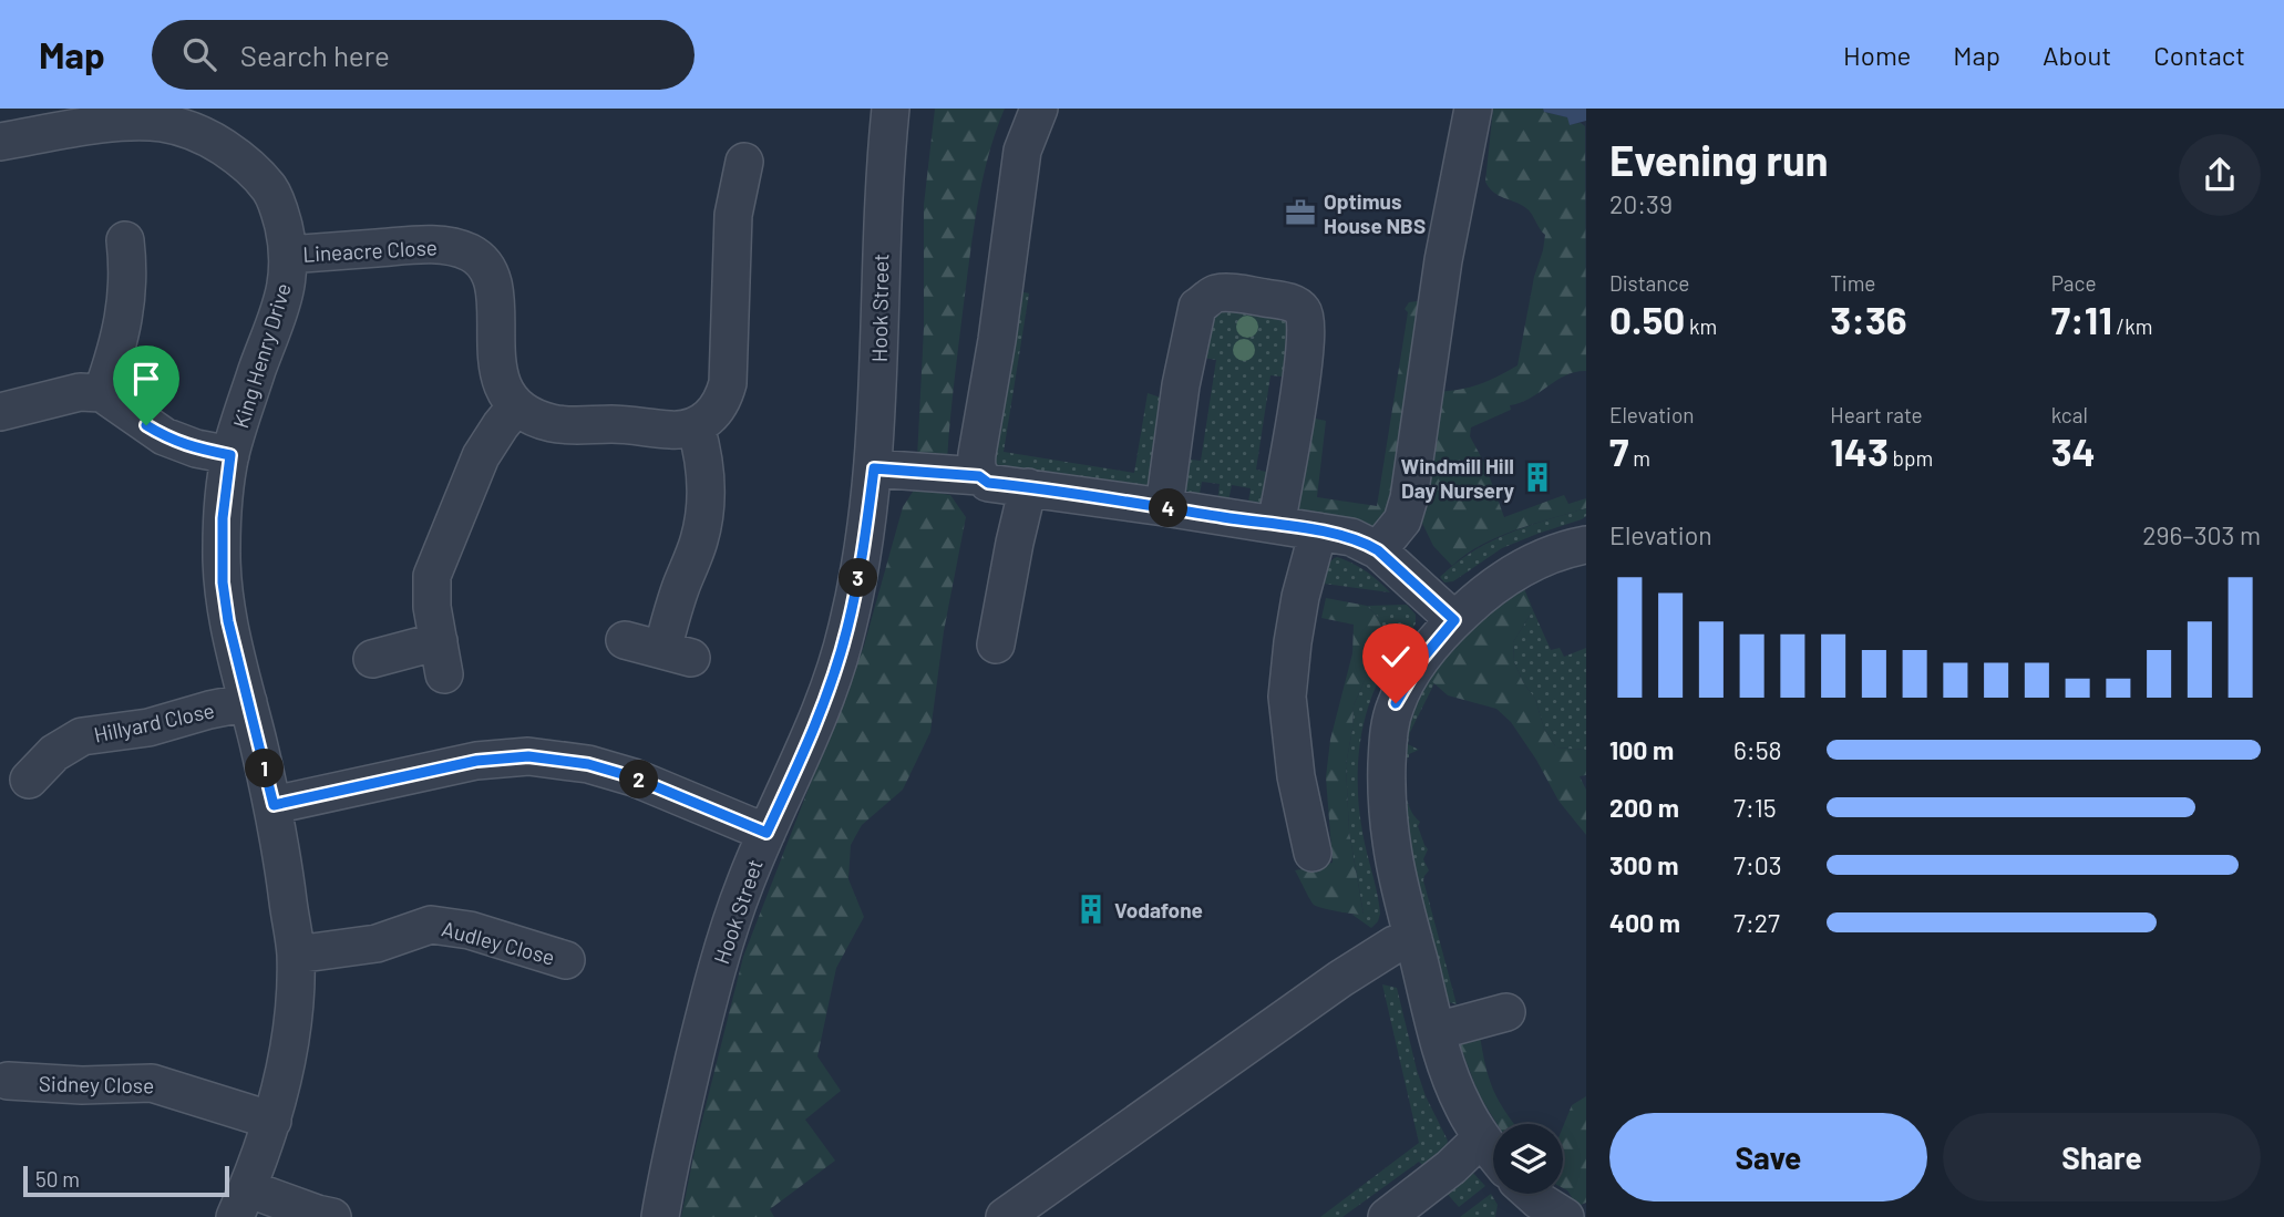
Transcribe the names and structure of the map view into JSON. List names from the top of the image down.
{
  "streets": {
    "street": [
      "Lineacre Close",
      "Hook Street",
      "King Henry Drive",
      "Hillyard Close",
      "Audley Close",
      "Sidney Close"
    ]
  },
  "crossings": [
    ["Lineacre Close", "King Henry Drive"],
    ["King Henry Drive", "Hillyard Close"],
    ["King Henry Drive", "Audley Close"],
    ["King Henry Drive", "Sidney Close"]
  ],
  "places": {
    "office": ["Optimus House NBS"],
    "building": ["Windmill Hill Day Nursery", "Vodafone"]
  },
  "scale_bar": "50 m",
  "page": {
    "header": "Map",
    "search": "Search here",
    "nav": [
      "Home",
      "Map",
      "About",
      "Contact"
    ],
    "heading": ["Evening run", "20:39"],
    "stats": [
      ["Distance", "0.50 km"],
      ["Time", "3:36"],
      ["Pace", "7:11 /km"],
      ["Elevation", "7 m"],
      ["Heart rate", "143 bpm"],
      ["kcal", "34"]
    ],
    "pins": [
      "4",
      "3",
      "1",
      "2"
    ],
    "chart": ["Elevation", "296–303 m"],
    "list": [
      {
        "name": "100 m",
        "note": "6:58"
      },
      {
        "name": "200 m",
        "note": "7:15"
      },
      {
        "name": "300 m",
        "note": "7:03"
      },
      {
        "name": "400 m",
        "note": "7:27"
      }
    ],
    "buttons": ["Save", "Share"],
    "scale": "50 m"
  }
}
